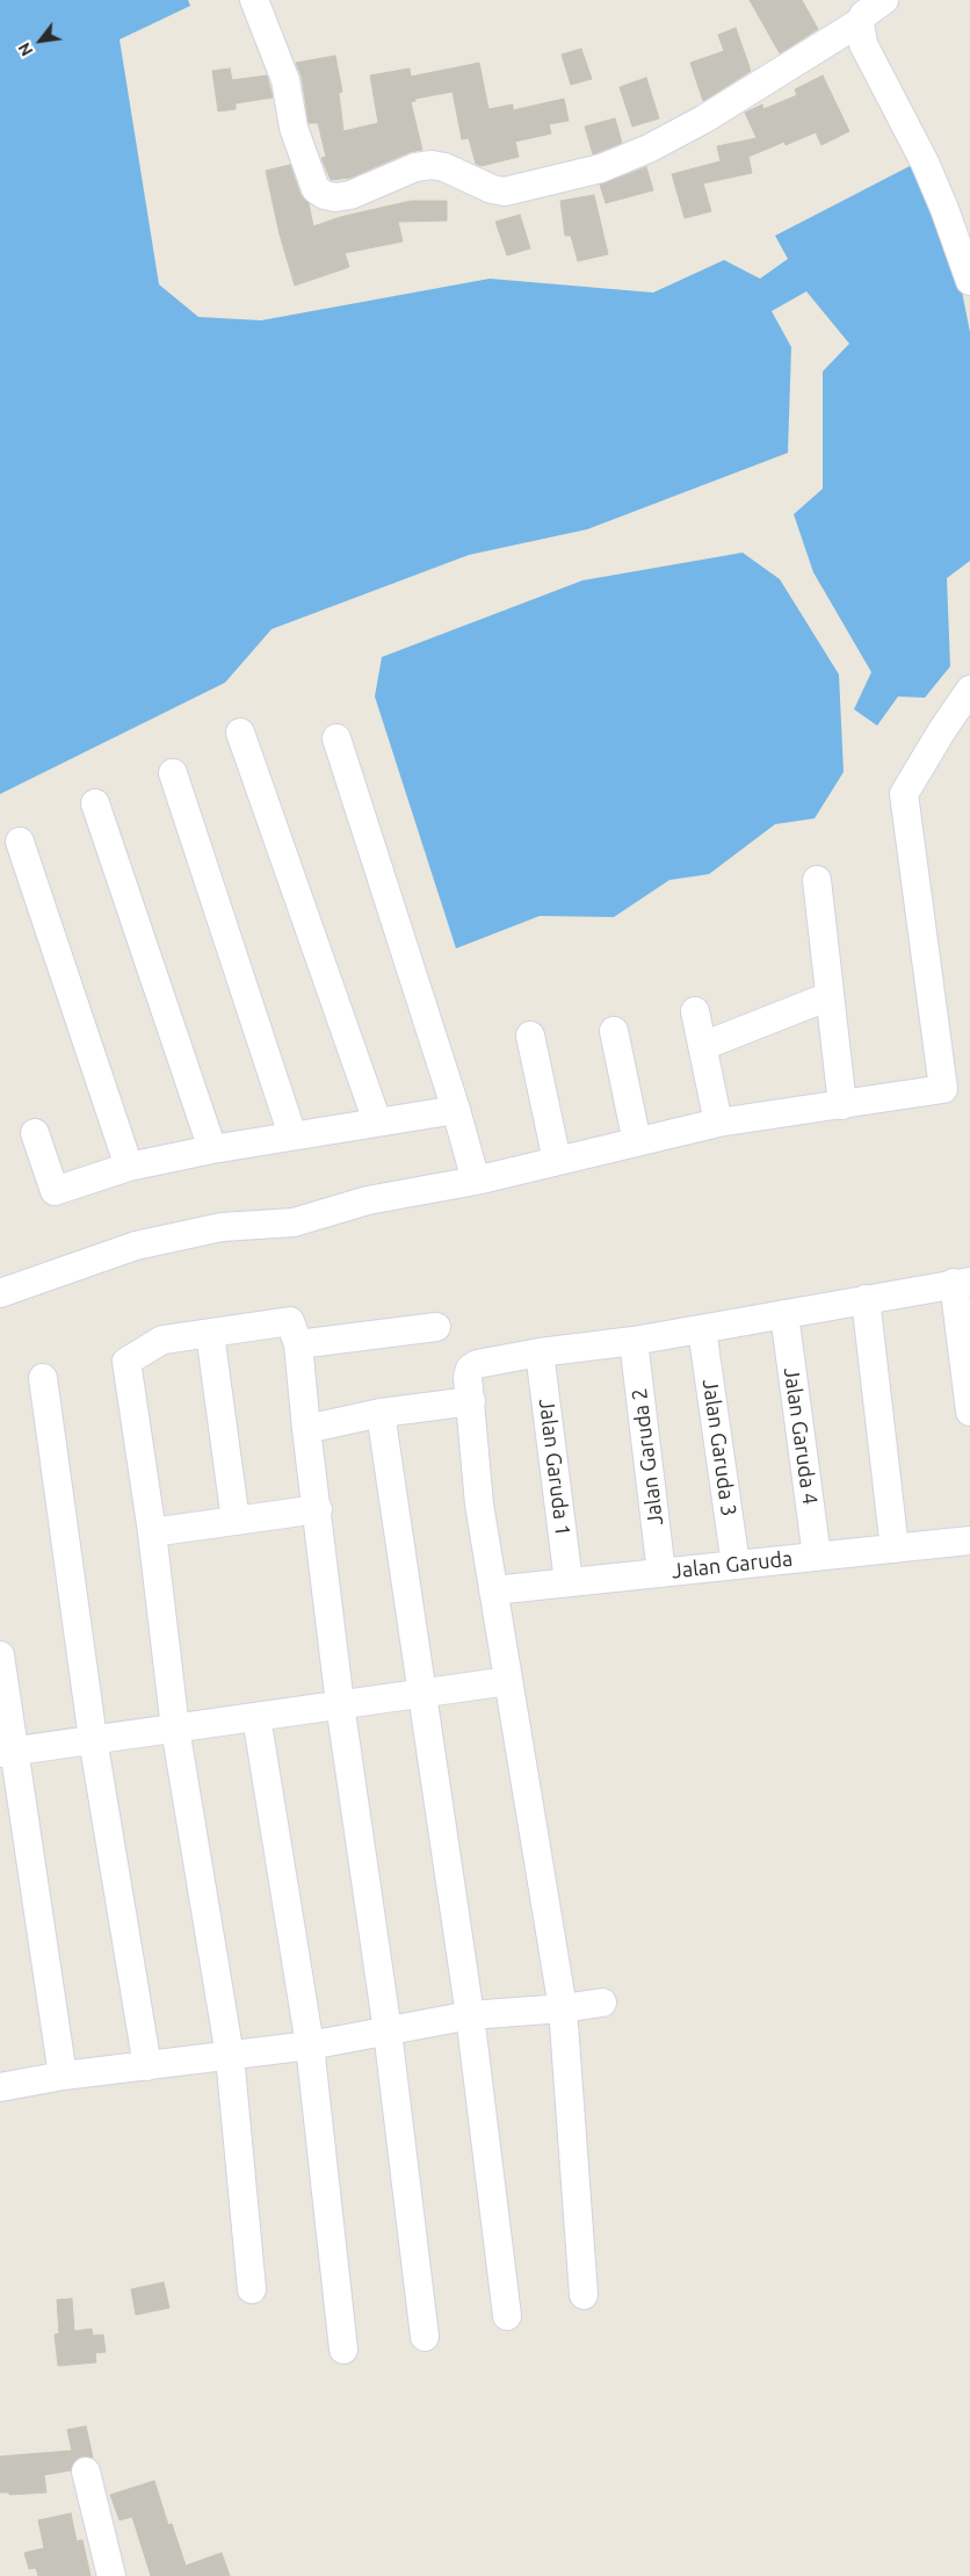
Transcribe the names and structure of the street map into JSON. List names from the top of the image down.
{
  "streets": {
    "street": [
      "Jalan Garuda 4",
      "Jalan Garuda 3",
      "Jalan Garuda 2",
      "Jalan Garuda 1",
      "Jalan Garuda"
    ]
  },
  "crossings": [
    ["Jalan Garuda 4", "Jalan Garuda"],
    ["Jalan Garuda 3", "Jalan Garuda"],
    ["Jalan Garuda 2", "Jalan Garuda"],
    ["Jalan Garuda 1", "Jalan Garuda"]
  ],
  "north": "bottom left"
}
